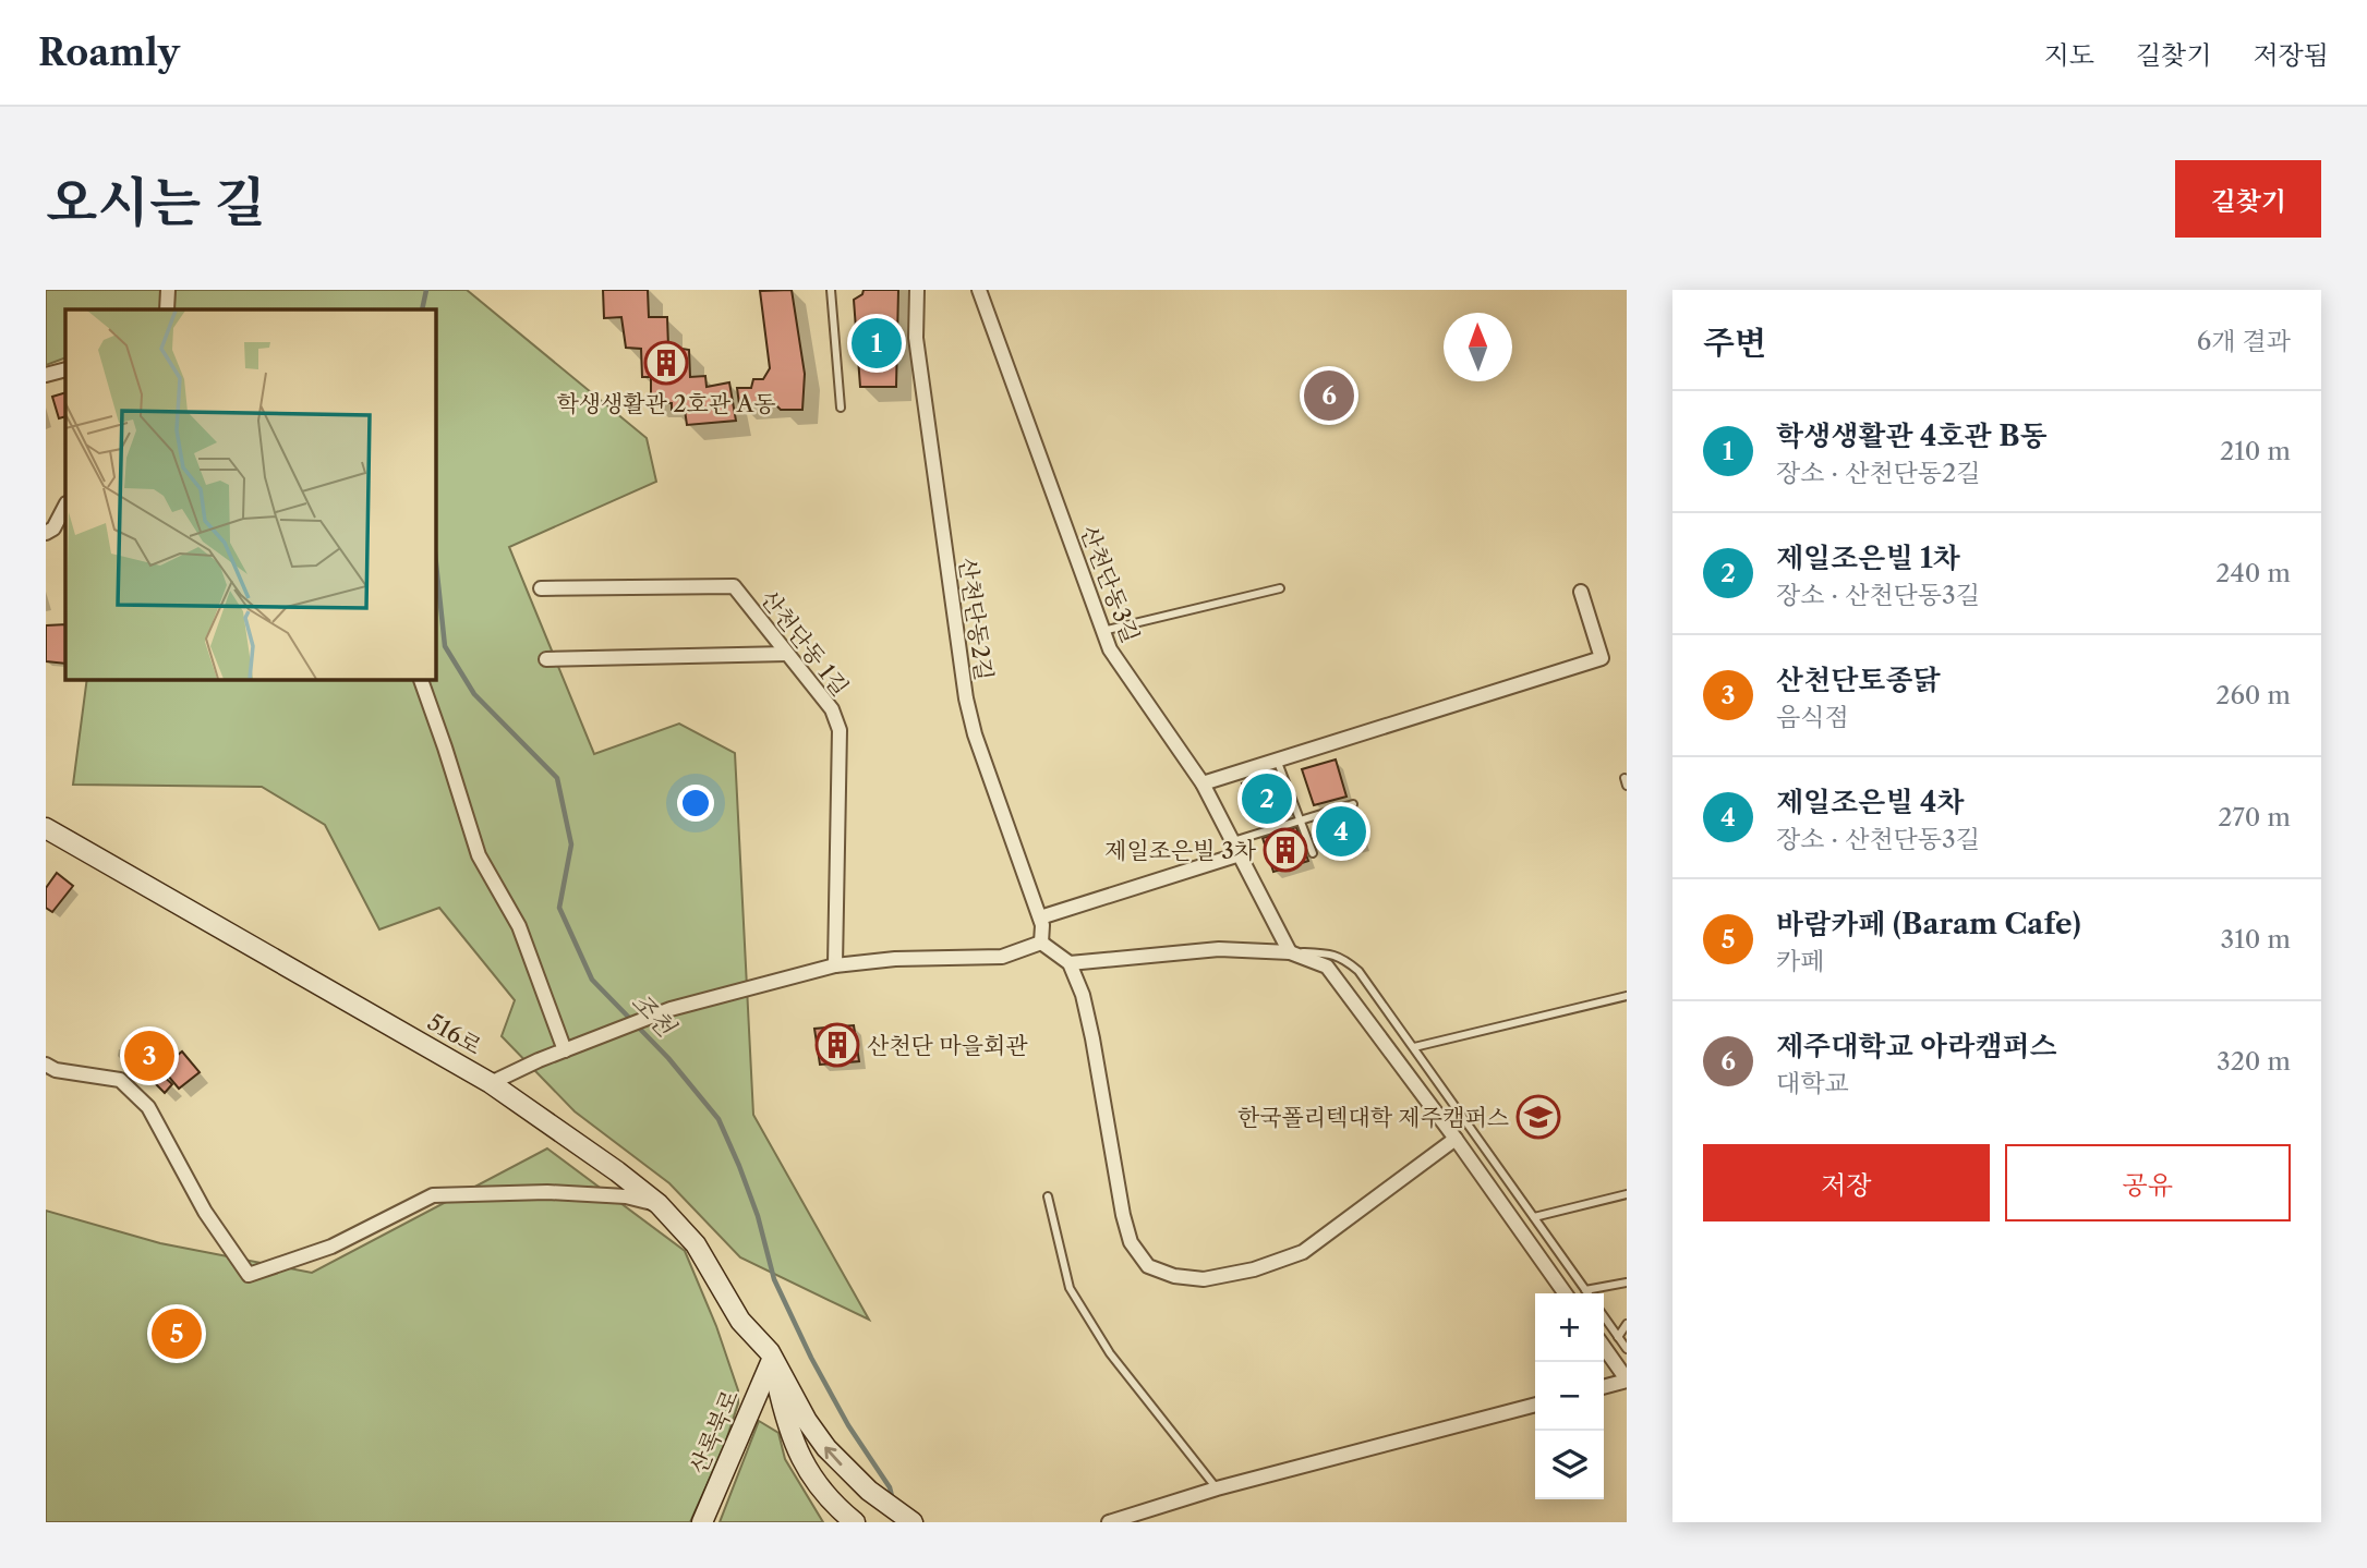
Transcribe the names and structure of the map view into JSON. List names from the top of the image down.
{
  "streets": {
    "main road": ["516로", "산록북로"],
    "street": ["산천단동3길", "산천단동2길", "산천단동 1길"]
  },
  "crossings": [
    ["516로", "산록북로"]
  ],
  "water": ["조천"],
  "places": {
    "building": ["학생생활관 2호관 A동", "제일조은빌 3차", "산천단 마을회관"],
    "school or university": ["한국폴리텍대학 제주캠퍼스"]
  },
  "north": "top",
  "page": {
    "header": "Roamly",
    "nav": ["지도", "길찾기", "저장됨"],
    "title": "오시는 길",
    "buttons": [
      "길찾기",
      ["저장", "공유"]
    ],
    "heading": ["주변", "6개 결과"],
    "pins": [
      "1",
      "6",
      "2",
      "4",
      "3",
      "5"
    ],
    "list": [
      {
        "mark": "1",
        "name": "학생생활관 4호관 B동",
        "note": "장소 · 산천단동2길",
        "value": "210 m"
      },
      {
        "mark": "2",
        "name": "제일조은빌 1차",
        "note": "장소 · 산천단동3길",
        "value": "240 m"
      },
      {
        "mark": "3",
        "name": "산천단토종닭",
        "note": "음식점",
        "value": "260 m"
      },
      {
        "mark": "4",
        "name": "제일조은빌 4차",
        "note": "장소 · 산천단동3길",
        "value": "270 m"
      },
      {
        "mark": "5",
        "name": "바람카페 (Baram Cafe)",
        "note": "카페",
        "value": "310 m"
      },
      {
        "mark": "6",
        "name": "제주대학교 아라캠퍼스",
        "note": "대학교",
        "value": "320 m"
      }
    ],
    "map_buttons": ["+", "−"]
  }
}
